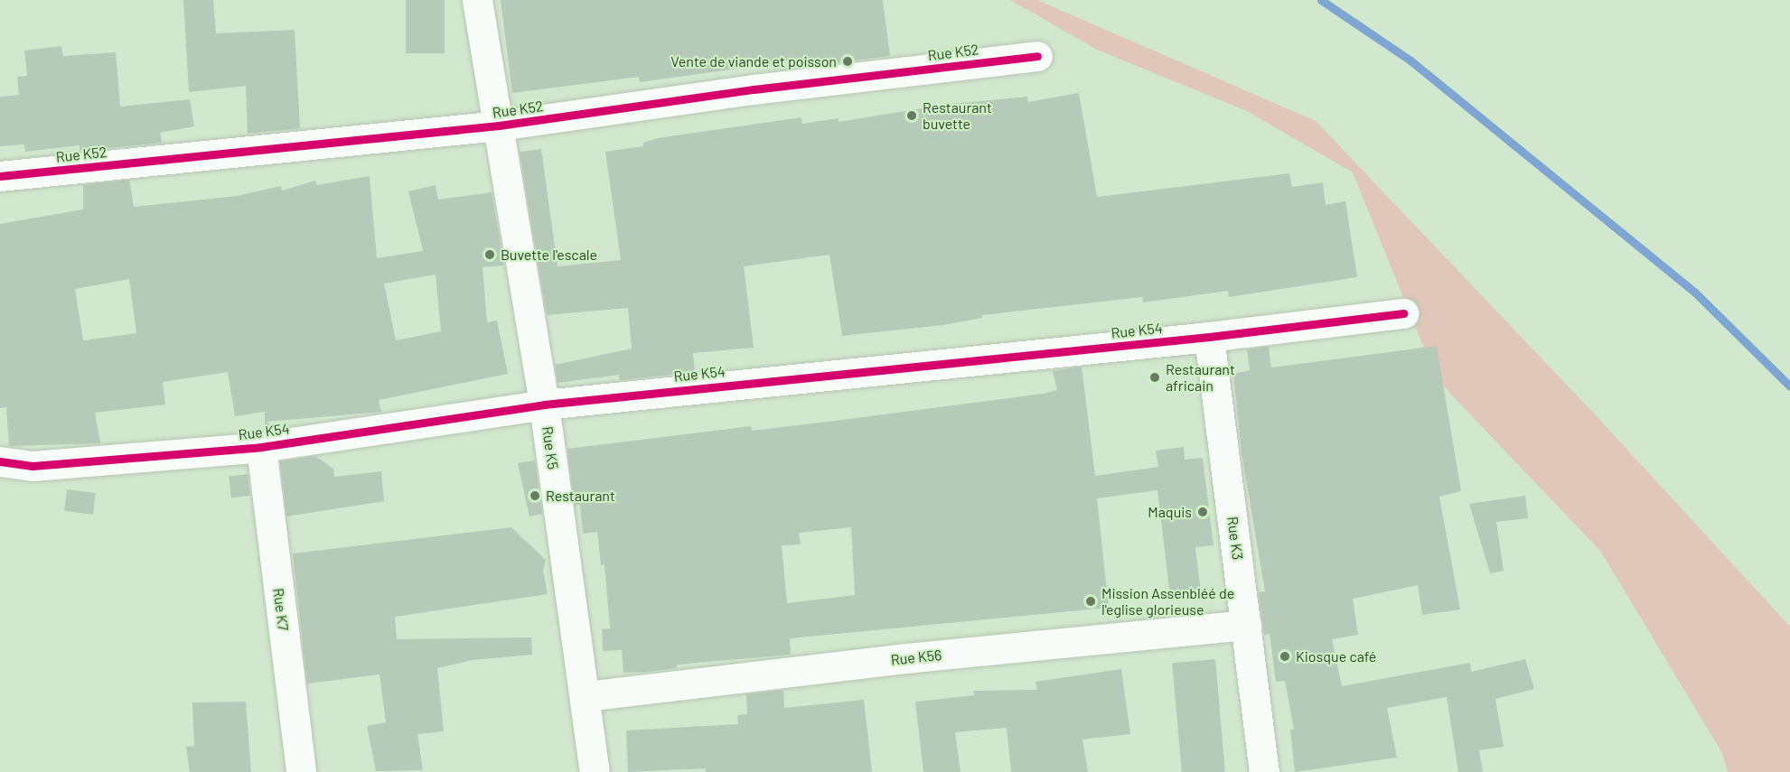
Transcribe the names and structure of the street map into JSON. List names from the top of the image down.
{
  "streets": {
    "street": [
      "Rue K52",
      "Rue K54",
      "Rue K5",
      "Rue K3",
      "Rue K7",
      "Rue K56"
    ]
  },
  "crossings": [
    ["Rue K52", "Rue K5"],
    ["Rue K54", "Rue K5"],
    ["Rue K54", "Rue K3"],
    ["Rue K54", "Rue K7"],
    ["Rue K5", "Rue K56"],
    ["Rue K3", "Rue K56"]
  ],
  "places": [
    "Vente de viande et poisson",
    "Restaurant buvette",
    "Buvette l'escale",
    "Restaurant africain",
    "Restaurant",
    "Maquis",
    "Mission Assenbléé de l'eglise glorieuse",
    "Kiosque café"
  ]
}
